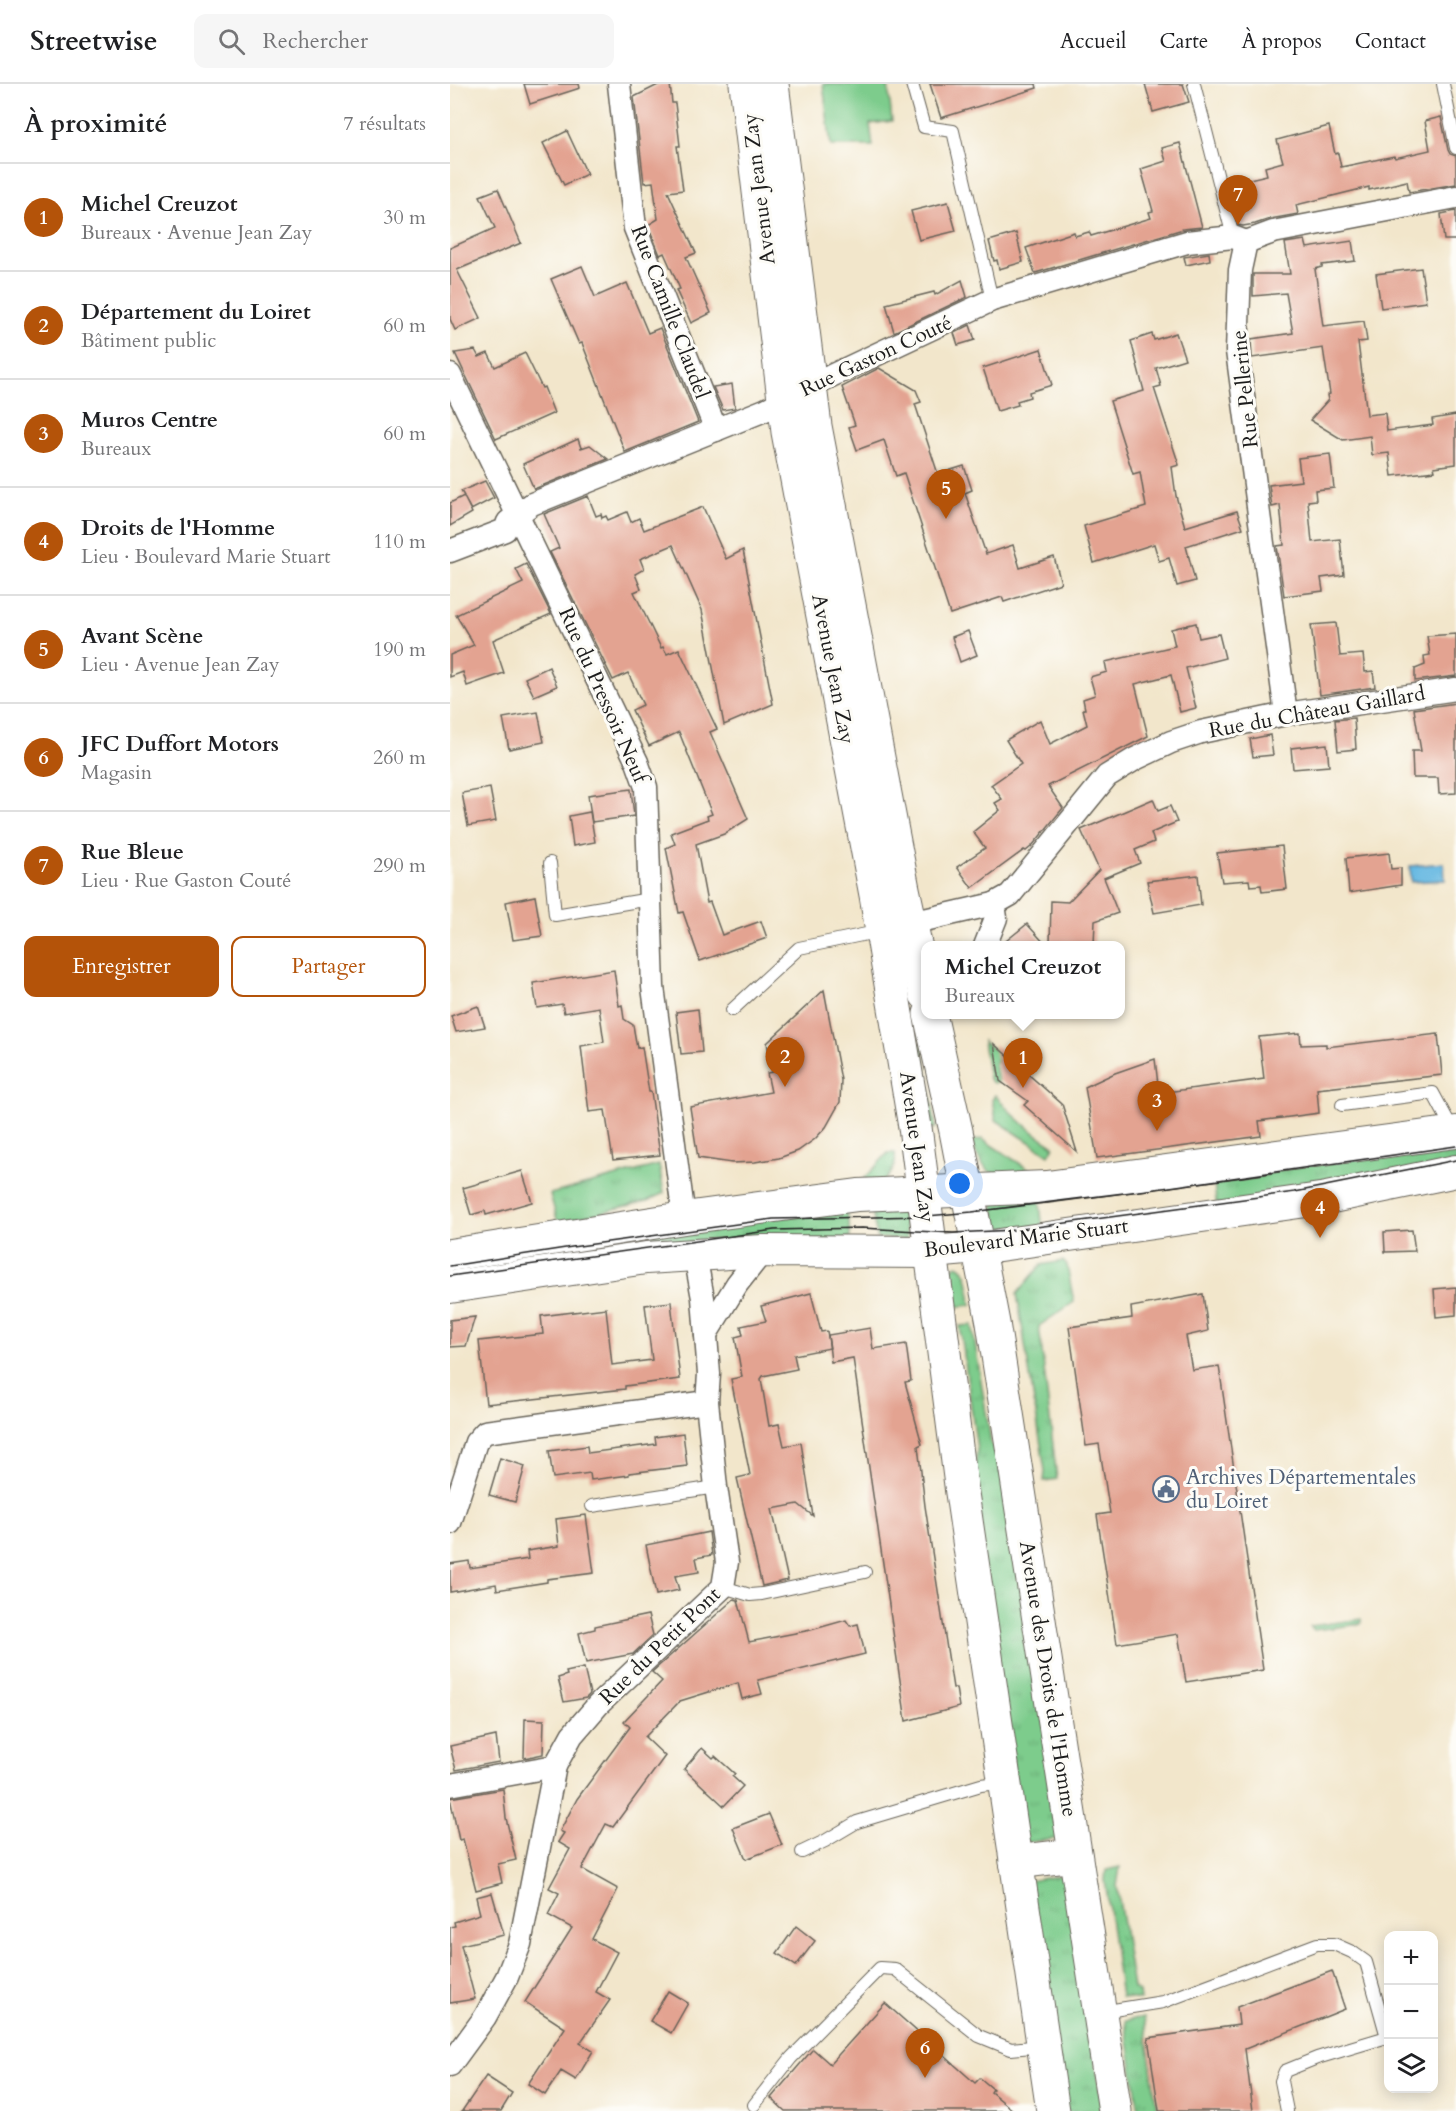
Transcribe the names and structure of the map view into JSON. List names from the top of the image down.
{
  "streets": {
    "main road": ["Avenue Jean Zay", "Boulevard Marie Stuart", "Avenue des Droits de l'Homme"],
    "street": [
      "Rue Camille Claudel",
      "Rue Gaston Couté",
      "Rue Pellerine",
      "Rue du Pressoir Neuf",
      "Rue du Château Gaillard",
      "Rue du Petit Pont"
    ]
  },
  "crossings": [
    ["Avenue Jean Zay", "Rue Gaston Couté"],
    ["Avenue Jean Zay", "Rue du Château Gaillard"],
    ["Avenue Jean Zay", "Boulevard Marie Stuart"],
    ["Avenue Jean Zay", "Avenue des Droits de l'Homme"],
    ["Rue Camille Claudel", "Rue Gaston Couté"],
    ["Rue Gaston Couté", "Rue Pellerine"],
    ["Rue Gaston Couté", "Rue du Pressoir Neuf"],
    ["Rue Pellerine", "Rue du Château Gaillard"],
    ["Boulevard Marie Stuart", "Rue du Petit Pont"],
    ["Boulevard Marie Stuart", "Avenue des Droits de l'Homme"]
  ],
  "places": {
    "public building": ["Archives Départementales du Loiret"]
  },
  "page": {
    "header": "Streetwise",
    "search": "Rechercher",
    "nav": [
      "Accueil",
      "Carte",
      "À propos",
      "Contact"
    ],
    "heading": ["À proximité", "7 résultats"],
    "list": [
      {
        "mark": "1",
        "name": "Michel Creuzot",
        "note": "Bureaux · Avenue Jean Zay",
        "value": "30 m"
      },
      {
        "mark": "2",
        "name": "Département du Loiret",
        "note": "Bâtiment public",
        "value": "60 m"
      },
      {
        "mark": "3",
        "name": "Muros Centre",
        "note": "Bureaux",
        "value": "60 m"
      },
      {
        "mark": "4",
        "name": "Droits de l'Homme",
        "note": "Lieu · Boulevard Marie Stuart",
        "value": "110 m"
      },
      {
        "mark": "5",
        "name": "Avant Scène",
        "note": "Lieu · Avenue Jean Zay",
        "value": "190 m"
      },
      {
        "mark": "6",
        "name": "JFC Duffort Motors",
        "note": "Magasin",
        "value": "260 m"
      },
      {
        "mark": "7",
        "name": "Rue Bleue",
        "note": "Lieu · Rue Gaston Couté",
        "value": "290 m"
      }
    ],
    "pins": [
      "7",
      "5",
      "2",
      "1",
      "3",
      "4",
      "6"
    ],
    "buttons": ["Enregistrer", "Partager"],
    "popup": ["Michel Creuzot", "Bureaux"],
    "map_buttons": ["+", "−"]
  }
}
